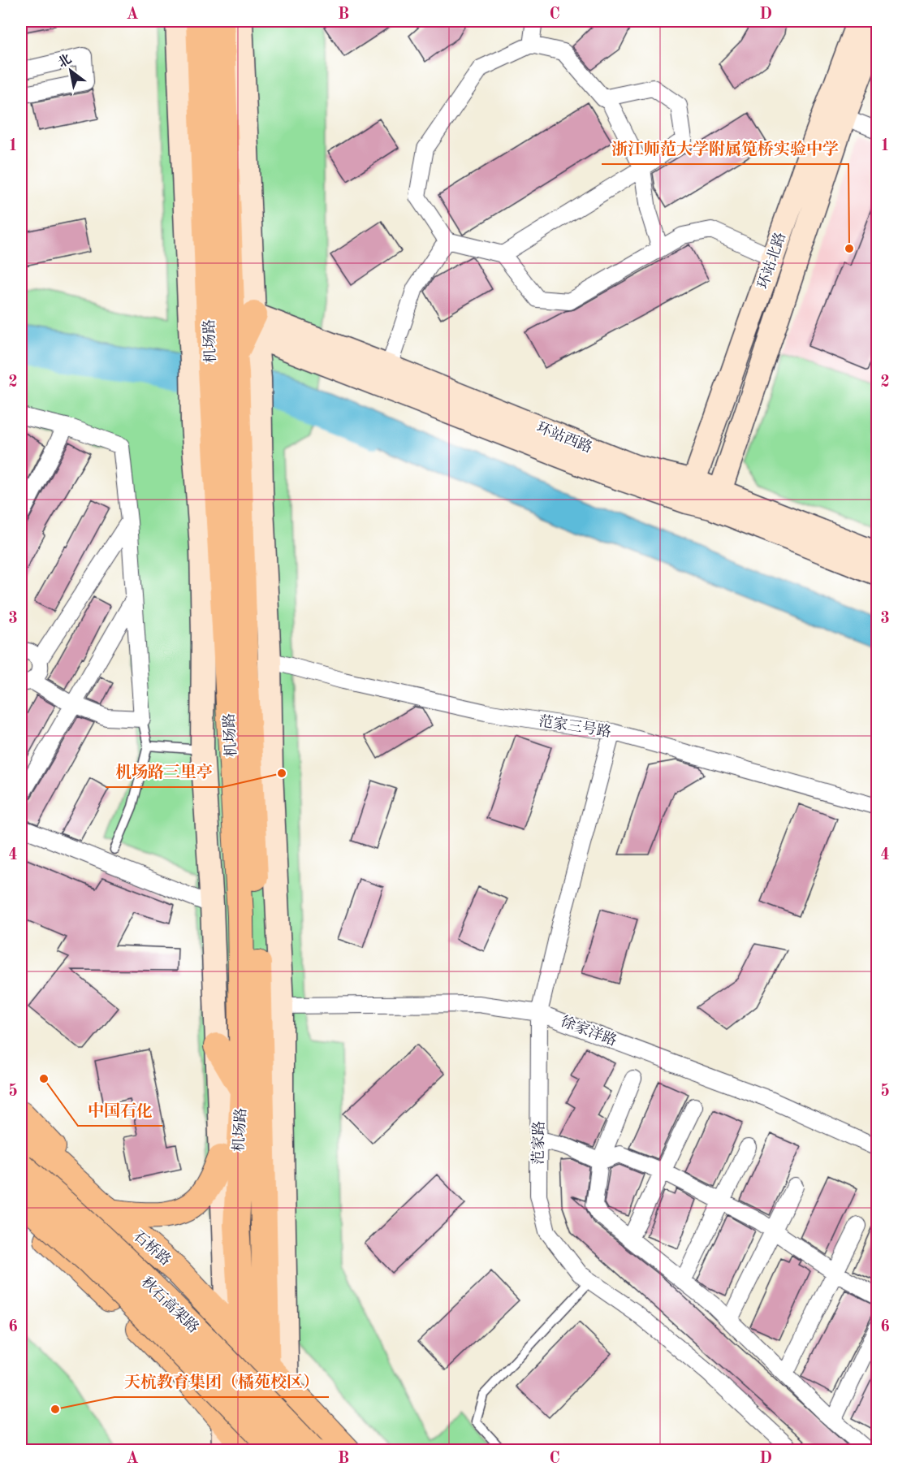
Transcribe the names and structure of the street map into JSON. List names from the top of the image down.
{
  "streets": {
    "highway": ["秋石高架路"],
    "main road": [
      "环站北路",
      "机场路",
      "环站西路",
      "石桥路"
    ],
    "street": ["范家三号路", "徐家洋路", "范家路"]
  },
  "crossings": [
    ["环站北路", "环站西路"],
    ["机场路", "环站西路"],
    ["机场路", "范家三号路"],
    ["机场路", "徐家洋路"],
    ["机场路", "石桥路"],
    ["范家三号路", "范家路"],
    ["徐家洋路", "范家路"]
  ],
  "places": [
    "浙江师范大学附属笕桥实验中学",
    "机场路三里亭",
    "中国石化",
    "天杭教育集团（橘苑校区）"
  ],
  "north": "top left",
  "grid": {
    "columns": [
      "A",
      "B",
      "C",
      "D"
    ],
    "rows": [
      "1",
      "2",
      "3",
      "4",
      "5",
      "6"
    ]
  }
}
